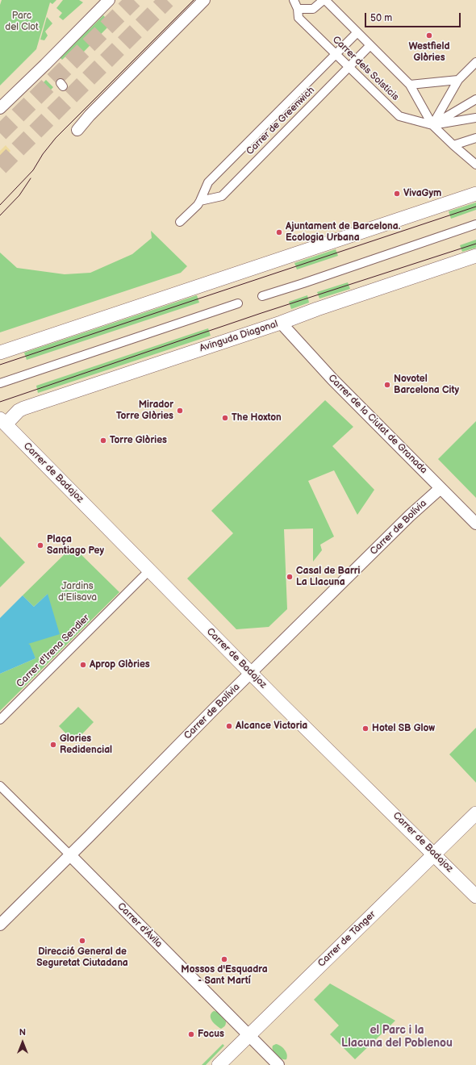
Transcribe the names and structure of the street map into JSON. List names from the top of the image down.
{
  "streets": {
    "street": [
      "Carrer dels Solsticis",
      "Carrer de Greenwich",
      "Avinguda Diagonal",
      "Carrer de la Ciutat de Granada",
      "Carrer de Badajoz",
      "Carrer de Bolívia",
      "Carrer d'Irena Sendler",
      "Carrer d'Àvila",
      "Carrer de Tànger"
    ]
  },
  "crossings": [
    ["Carrer dels Solsticis", "Carrer de Greenwich"],
    ["Avinguda Diagonal", "Carrer de la Ciutat de Granada"],
    ["Avinguda Diagonal", "Carrer de Badajoz"],
    ["Carrer de la Ciutat de Granada", "Carrer de Bolívia"],
    ["Carrer de Badajoz", "Carrer de Bolívia"],
    ["Carrer de Badajoz", "Carrer d'Irena Sendler"],
    ["Carrer de Badajoz", "Carrer de Tànger"],
    ["Carrer de Bolívia", "Carrer d'Àvila"],
    ["Carrer d'Àvila", "Carrer de Tànger"]
  ],
  "districts": ["el Parc i la Llacuna del Poblenou"],
  "parks": ["Parc del Clot", "Jardins d'Elisava"],
  "places": [
    "Westfield Glòries",
    "VivaGym",
    "Ajuntament de Barcelona. Ecologia Urbana",
    "Novotel Barcelona City",
    "Mirador Torre Glòries",
    "The Hoxton",
    "Torre Glòries",
    "Plaça Santiago Pey",
    "Casal de Barri La Llacuna",
    "Aprop Glòries",
    "Alcance Victoria",
    "Hotel SB Glow",
    "Glories Redidencial",
    "Direcció General de Seguretat Ciutadana",
    "Mossos d'Esquadra - Sant Martí",
    "Focus"
  ],
  "scale_bar": "50 m",
  "north": "top"
}
